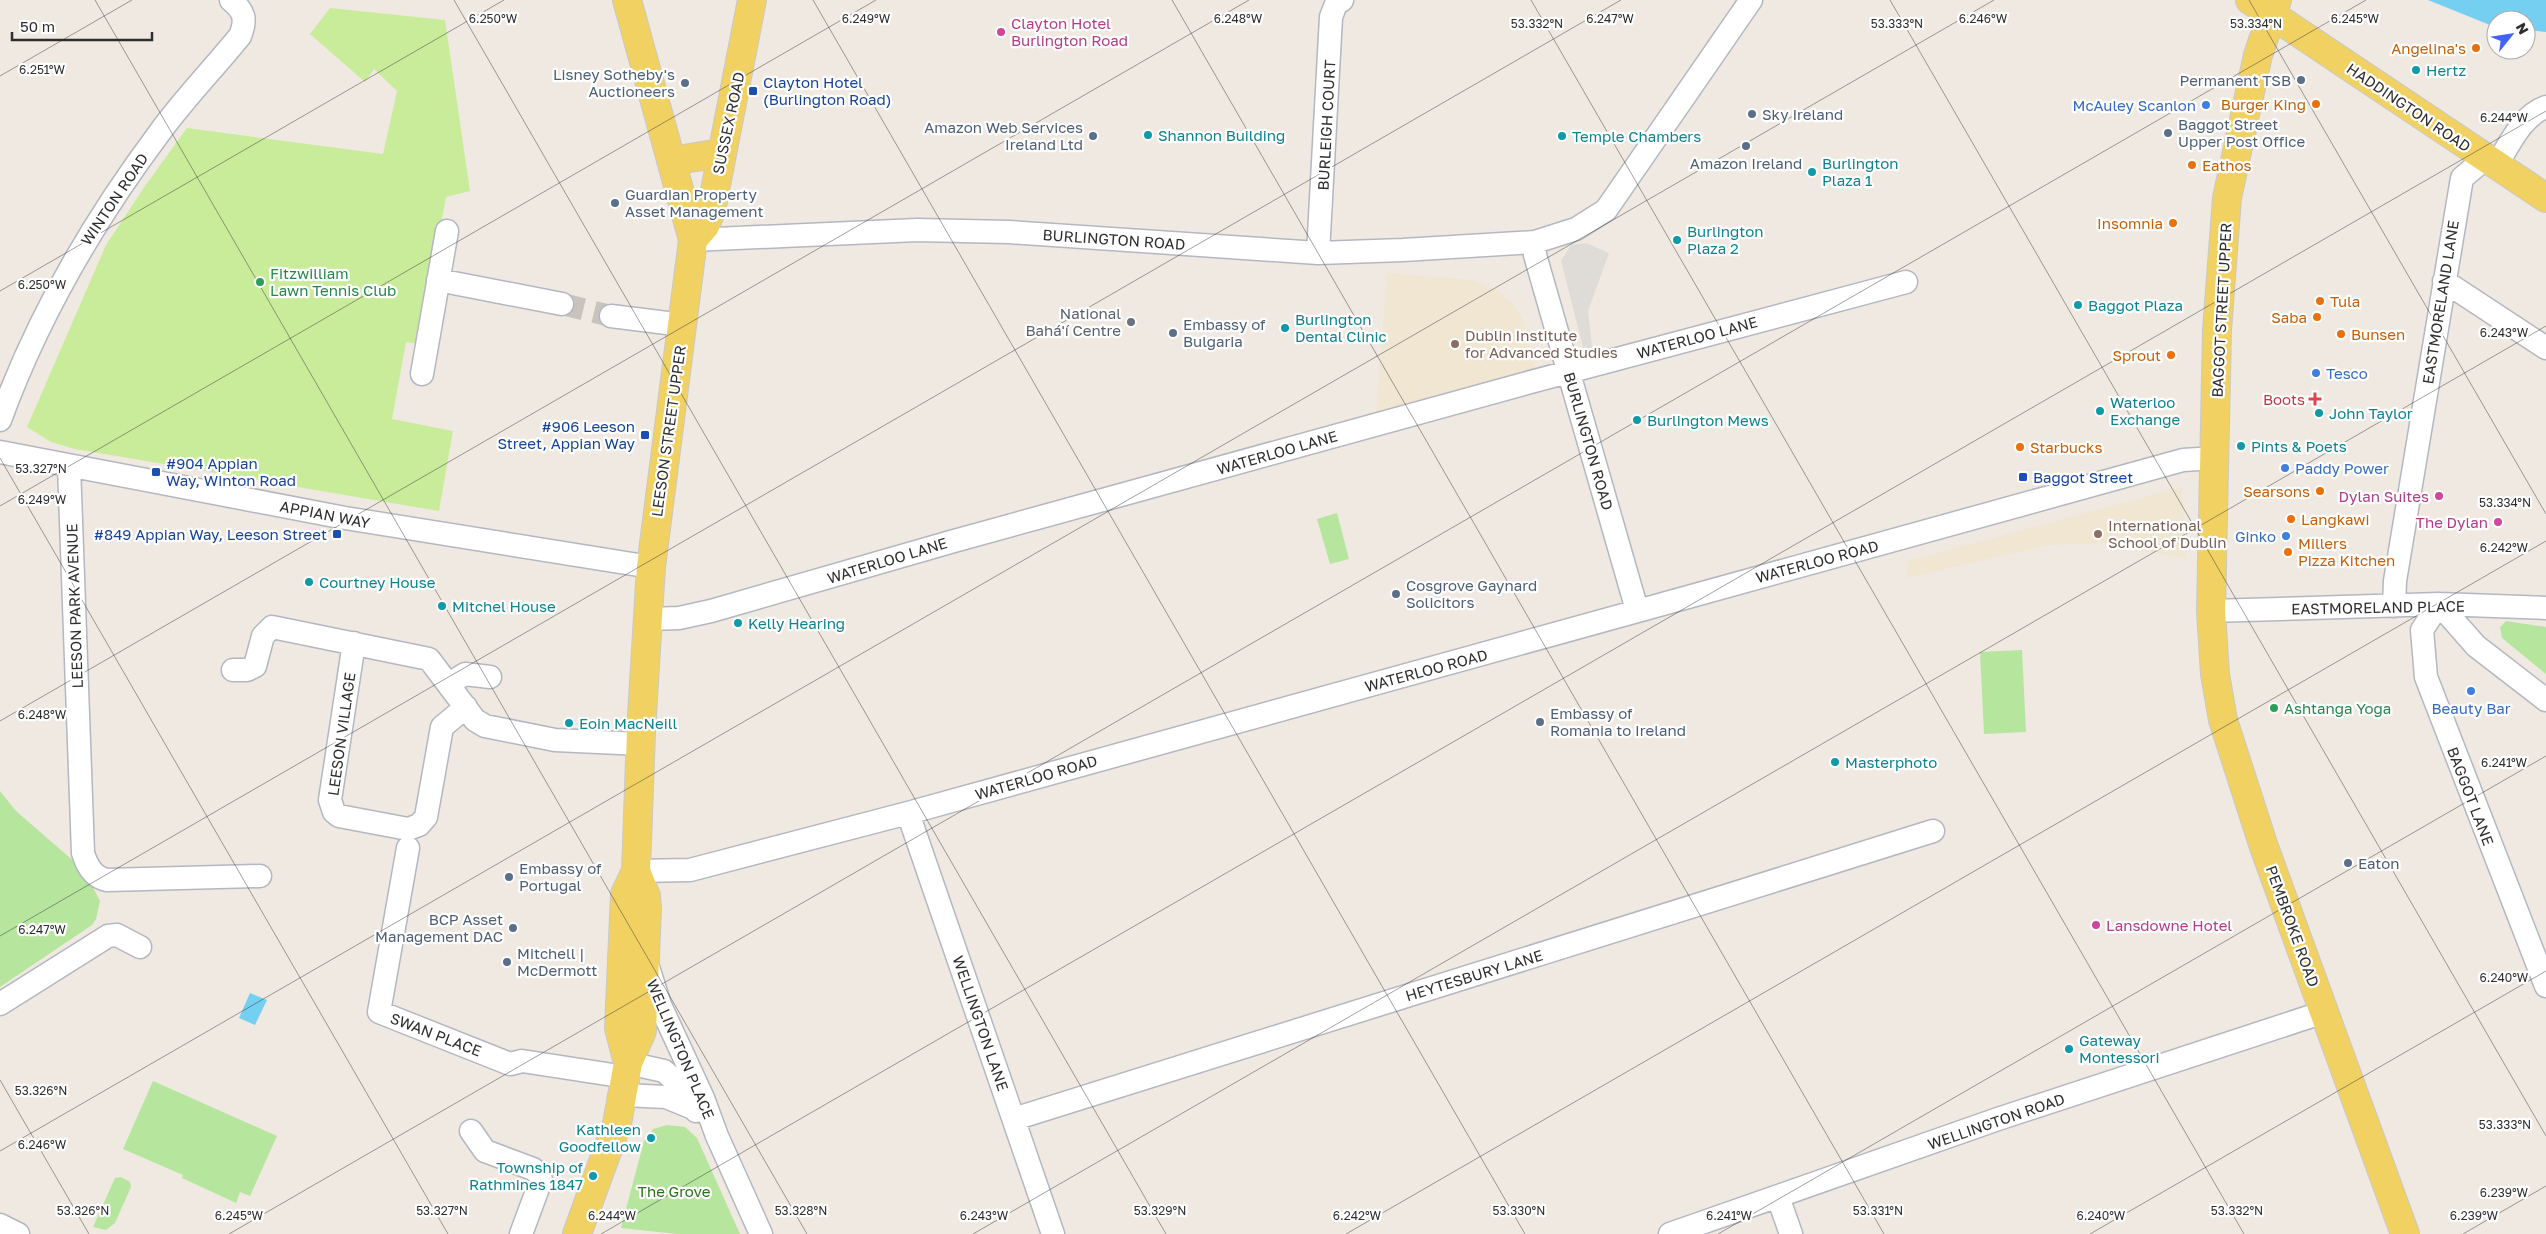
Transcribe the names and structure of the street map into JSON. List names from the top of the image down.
{
  "streets": {
    "main road": [
      "HADDINGTON ROAD",
      "SUSSEX ROAD",
      "BAGGOT STREET UPPER",
      "LEESON STREET UPPER",
      "PEMBROKE ROAD"
    ],
    "street": [
      "BURLEIGH COURT",
      "WINTON ROAD",
      "BURLINGTON ROAD",
      "EASTMORELAND LANE",
      "WATERLOO LANE",
      "APPIAN WAY",
      "WATERLOO ROAD",
      "LEESON PARK AVENUE",
      "EASTMORELAND PLACE",
      "LEESON VILLAGE",
      "BAGGOT LANE",
      "HEYTESBURY LANE",
      "WELLINGTON LANE",
      "SWAN PLACE",
      "WELLINGTON PLACE",
      "WELLINGTON ROAD"
    ]
  },
  "crossings": [
    ["HADDINGTON ROAD", "EASTMORELAND LANE"],
    ["HADDINGTON ROAD", "BAGGOT STREET UPPER"],
    ["SUSSEX ROAD", "BURLINGTON ROAD"],
    ["SUSSEX ROAD", "LEESON STREET UPPER"],
    ["BURLEIGH COURT", "BURLINGTON ROAD"],
    ["BURLINGTON ROAD", "WATERLOO LANE"],
    ["BURLINGTON ROAD", "LEESON STREET UPPER"],
    ["BURLINGTON ROAD", "WATERLOO ROAD"],
    ["EASTMORELAND LANE", "EASTMORELAND PLACE"],
    ["BAGGOT STREET UPPER", "WATERLOO ROAD"],
    ["BAGGOT STREET UPPER", "EASTMORELAND PLACE"],
    ["BAGGOT STREET UPPER", "PEMBROKE ROAD"],
    ["WATERLOO LANE", "LEESON STREET UPPER"],
    ["LEESON STREET UPPER", "APPIAN WAY"],
    ["LEESON STREET UPPER", "WATERLOO ROAD"],
    ["LEESON STREET UPPER", "SWAN PLACE"],
    ["LEESON STREET UPPER", "WELLINGTON PLACE"],
    ["APPIAN WAY", "LEESON PARK AVENUE"],
    ["WATERLOO ROAD", "WELLINGTON LANE"],
    ["EASTMORELAND PLACE", "BAGGOT LANE"],
    ["EASTMORELAND PLACE", "PEMBROKE ROAD"],
    ["PEMBROKE ROAD", "WELLINGTON ROAD"],
    ["HEYTESBURY LANE", "WELLINGTON LANE"],
    ["SWAN PLACE", "WELLINGTON PLACE"]
  ],
  "parks": ["The Grove"],
  "places": {
    "other": [
      "Clayton Hotel Burlington Road",
      "Angelina's",
      "Hertz",
      "Permanent TSB",
      "Lisney Sotheby's Auctioneers",
      "Burger King",
      "McAuley Scanlon",
      "Sky Ireland",
      "Baggot Street Upper Post Office",
      "Shannon Building",
      "Amazon Web Services Ireland Ltd",
      "Temple Chambers",
      "Amazon Ireland",
      "Eathos",
      "Burlington Plaza 1",
      "Guardian Property Asset Management",
      "Insomnia",
      "Burlington Plaza 2",
      "Fitzwilliam Lawn Tennis Club",
      "Tula",
      "Baggot Plaza",
      "Saba",
      "National Bahá'í Centre",
      "Burlington Dental Clinic",
      "Embassy of Bulgaria",
      "Bunsen",
      "Dublin Institute for Advanced Studies",
      "Sprout",
      "Tesco",
      "Waterloo Exchange",
      "John Taylor",
      "Burlington Mews",
      "Pints & Poets",
      "Starbucks",
      "Paddy Power",
      "Searsons",
      "Dylan Suites",
      "Langkawi",
      "The Dylan",
      "International School of Dublin",
      "Ginko",
      "Millers Pizza Kitchen",
      "Courtney House",
      "Cosgrove Gaynard Solicitors",
      "Mitchel House",
      "Kelly Hearing",
      "Beauty Bar",
      "Ashtanga Yoga",
      "Embassy of Romania to Ireland",
      "Eoin MacNeill",
      "Masterphoto",
      "Eaton",
      "Embassy of Portugal",
      "Lansdowne Hotel",
      "BCP Asset Management DAC",
      "Mitchell | McDermott",
      "Gateway Montessori",
      "Kathleen Goodfellow",
      "Township of Rathmines 1847"
    ],
    "transit": [
      "Clayton Hotel (Burlington Road)",
      "#906 Leeson Street, Appian Way",
      "#904 Appian Way, Winton Road",
      "Baggot Street",
      "#849 Appian Way, Leeson Street"
    ],
    "health": ["Boots"]
  },
  "scale_bar": "50 m",
  "north": "top right",
  "coordinates": [
    "6.250°W",
    "6.249°W",
    "6.248°W",
    "6.247°W",
    "6.246°W",
    "6.245°W",
    "53.332°N",
    "53.333°N",
    "53.334°N",
    "6.251°W",
    "6.244°W",
    "6.243°W",
    "53.327°N",
    "6.242°W",
    "6.241°W",
    "6.240°W",
    "53.326°N",
    "6.239°W",
    "53.328°N",
    "53.329°N",
    "53.330°N",
    "53.331°N"
  ]
}
